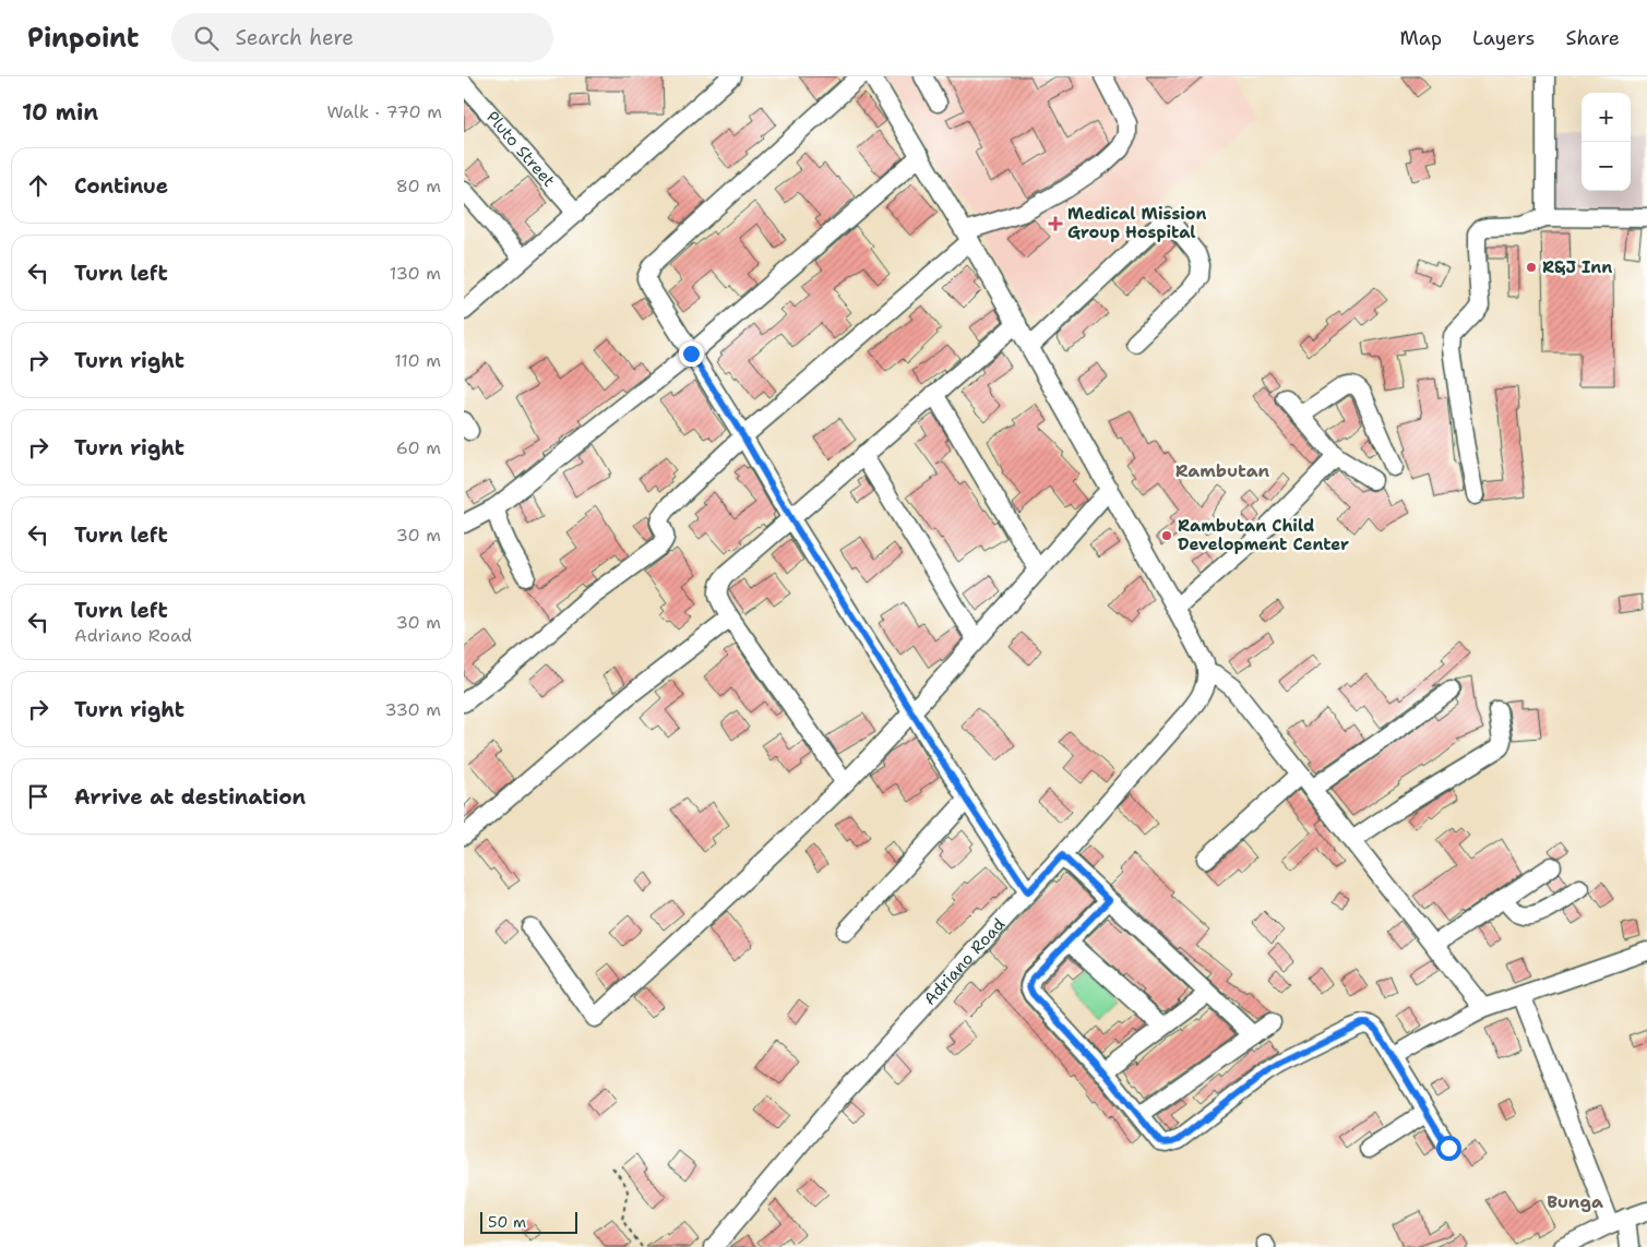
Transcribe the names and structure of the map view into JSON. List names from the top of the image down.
{
  "streets": {
    "street": ["Pluto Street", "Adriano Road"]
  },
  "districts": ["Rambutan", "Bunga"],
  "places": {
    "health": ["Medical Mission Group Hospital"],
    "other": ["R&J Inn", "Rambutan Child Development Center"]
  },
  "scale_bar": "50 m",
  "page": {
    "header": "Pinpoint",
    "search": "Search here",
    "nav": ["Map", "Layers", "Share"],
    "heading": ["10 min", "Walk · 770 m"],
    "map_buttons": ["+", "−"],
    "list": [
      ["Continue", "80 m"],
      ["Turn left", "130 m"],
      ["Turn right", "110 m"],
      ["Turn right", "60 m"],
      ["Turn left", "30 m"],
      ["Turn left", "Adriano Road", "30 m"],
      ["Turn right", "330 m"],
      "Arrive at destination"
    ],
    "scale": "50 m"
  }
}
